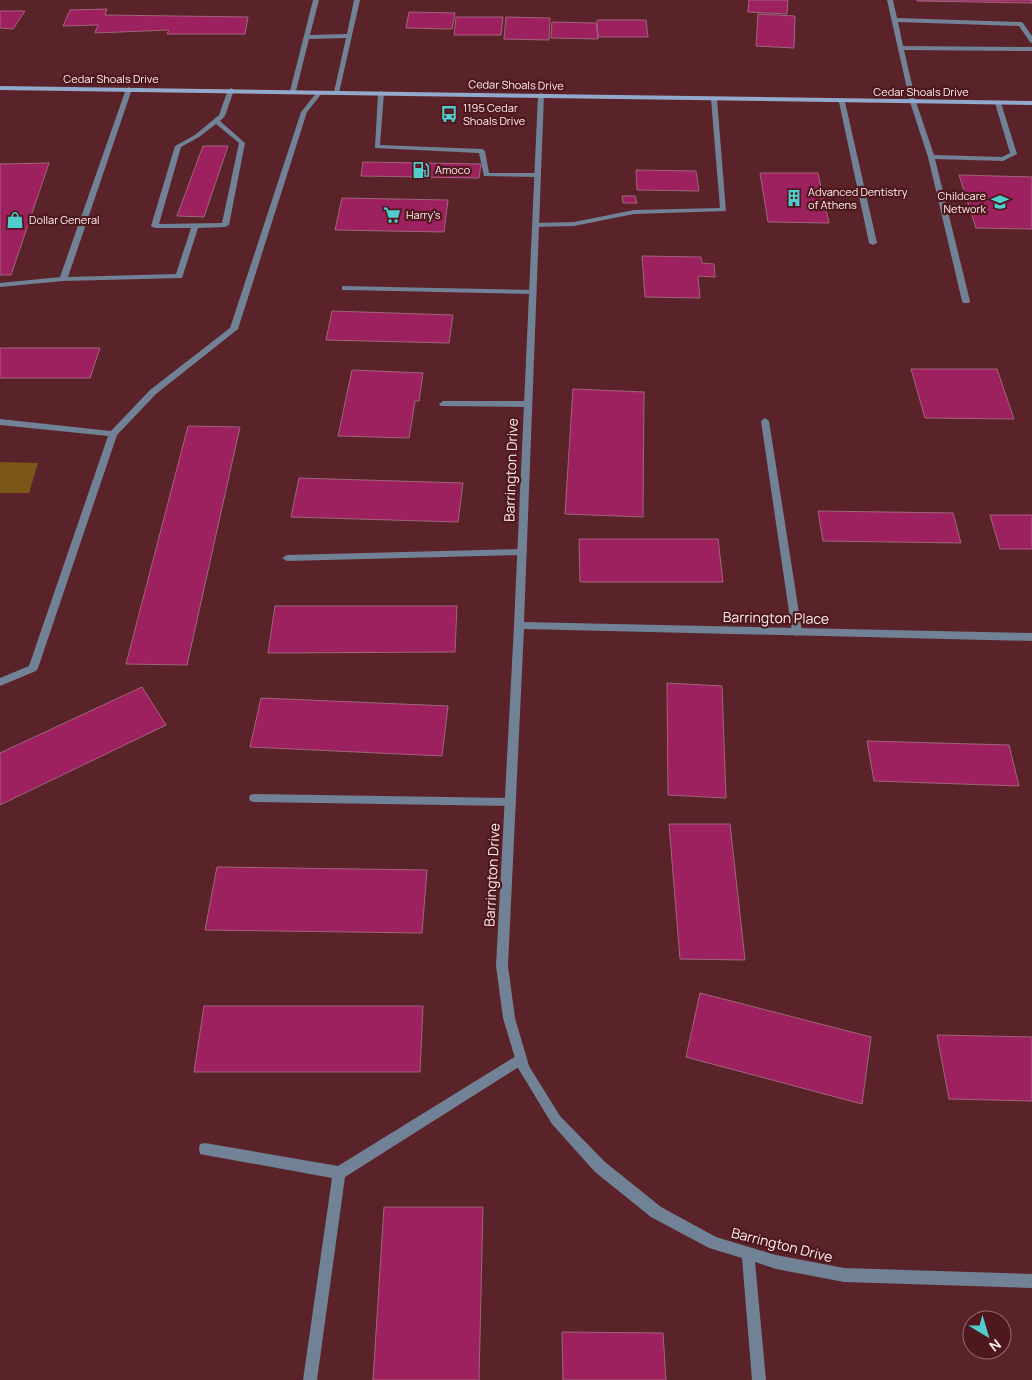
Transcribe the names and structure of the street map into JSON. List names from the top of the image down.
{
  "streets": {
    "street": ["Cedar Shoals Drive", "Barrington Drive", "Barrington Place"]
  },
  "crossings": [
    ["Cedar Shoals Drive", "Barrington Drive"],
    ["Barrington Drive", "Barrington Place"]
  ],
  "places": {
    "bus stop": ["1195 Cedar Shoals Drive"],
    "fuel station": ["Amoco"],
    "building": ["Advanced Dentistry of Athens"],
    "school or university": ["Childcare Network"],
    "supermarket": ["Harry's"],
    "shop": ["Dollar General"]
  },
  "north": "bottom right"
}
